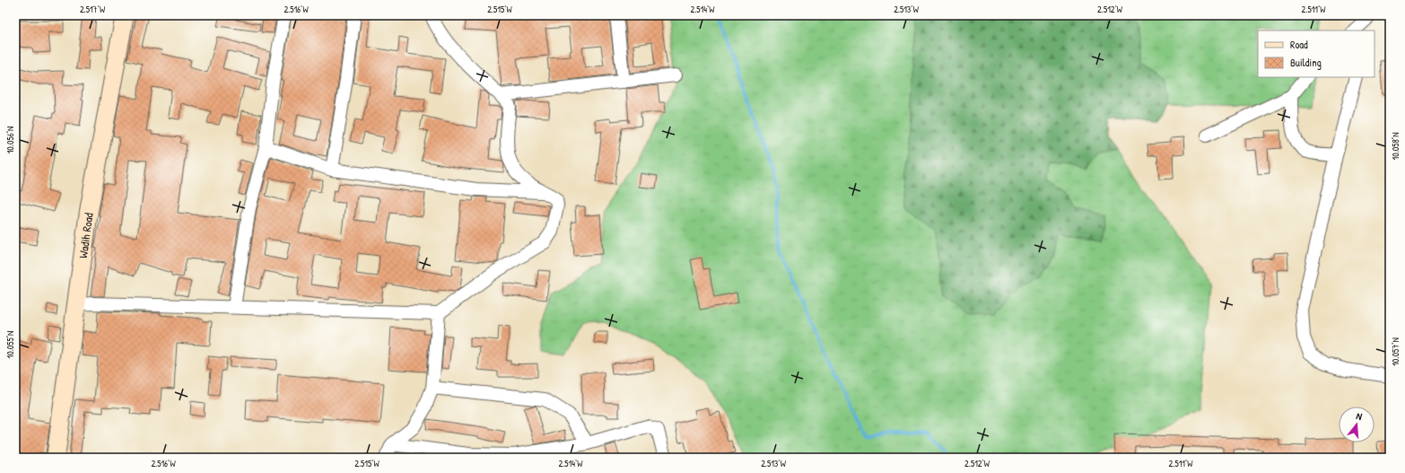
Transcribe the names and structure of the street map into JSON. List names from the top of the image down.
{
  "streets": {
    "street": ["Wadih Road"]
  },
  "legend": ["Road", "Building"],
  "north": "top",
  "coordinates": [
    "2.517°W",
    "2.516°W",
    "2.515°W",
    "2.514°W",
    "2.513°W",
    "2.512°W",
    "2.511°W",
    "10.056°N",
    "10.058°N",
    "10.055°N",
    "10.057°N"
  ]
}
